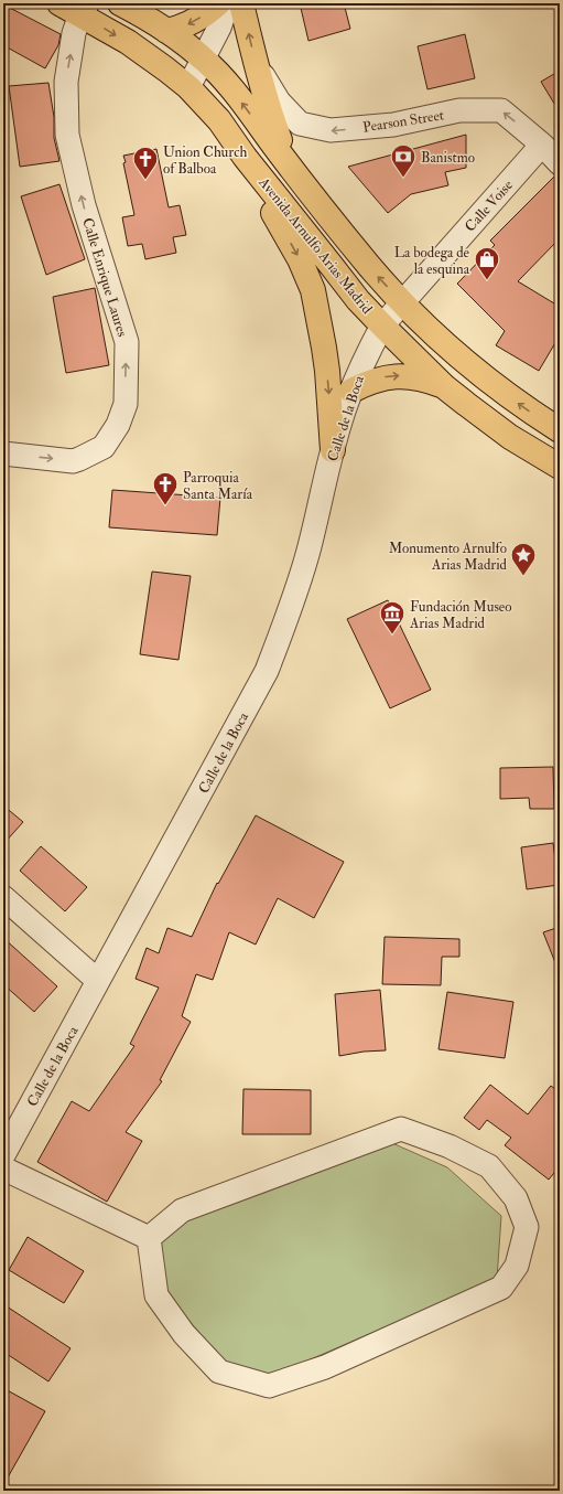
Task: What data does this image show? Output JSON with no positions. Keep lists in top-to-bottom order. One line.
{"streets":{"main road":["Avenida Arnulfo Arias Madrid"],"street":["Pearson Street","Calle Voise","Calle Enrique Laures","Calle de la Boca"]},"crossings":[["Pearson Street","Calle Voise"],["Calle Voise","Avenida Arnulfo Arias Madrid"],["Calle Voise","Calle de la Boca"],["Avenida Arnulfo Arias Madrid","Calle Enrique Laures"],["Avenida Arnulfo Arias Madrid","Calle de la Boca"]],"one_way":["Pearson Street","Calle Enrique Laures"],"places":{"bank":["Banistmo"],"church":["Union Church of Balboa","Parroquia Santa María"],"shop":["La bodega de la esquina"],"place":["Monumento Arnulfo Arias Madrid"],"museum":["Fundación Museo Arias Madrid"]}}
